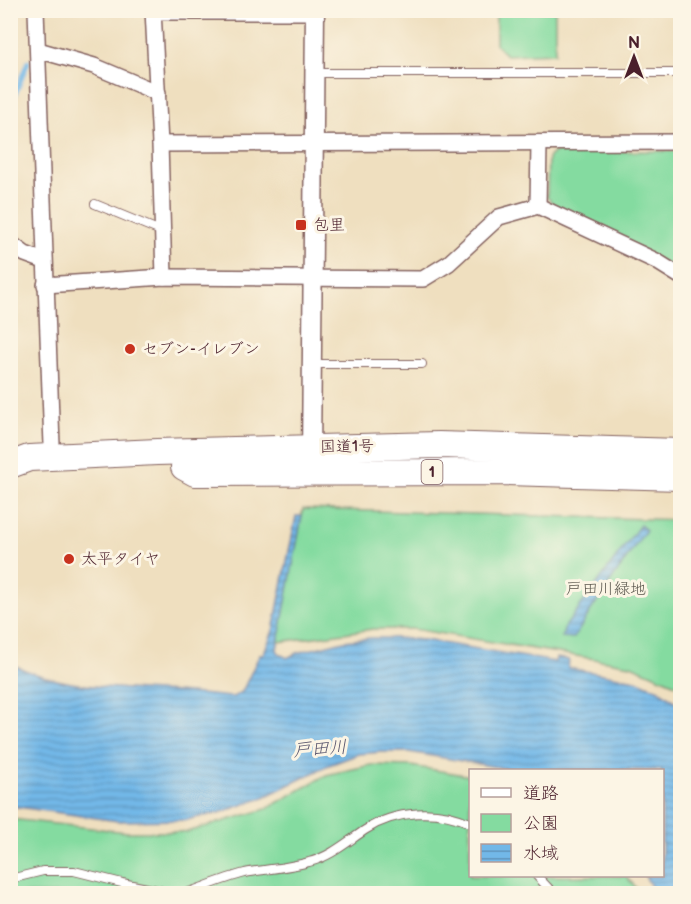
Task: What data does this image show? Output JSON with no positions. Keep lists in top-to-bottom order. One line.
{"streets":{"highway":["国道1号","1"]},"crossings":[["国道1号","1"]],"water":["戸田川"],"parks":["戸田川緑地"],"places":{"transit":["包里"],"other":["セブン-イレブン","太平タイヤ"]},"legend":["道路","公園","水域"],"north":"top"}
